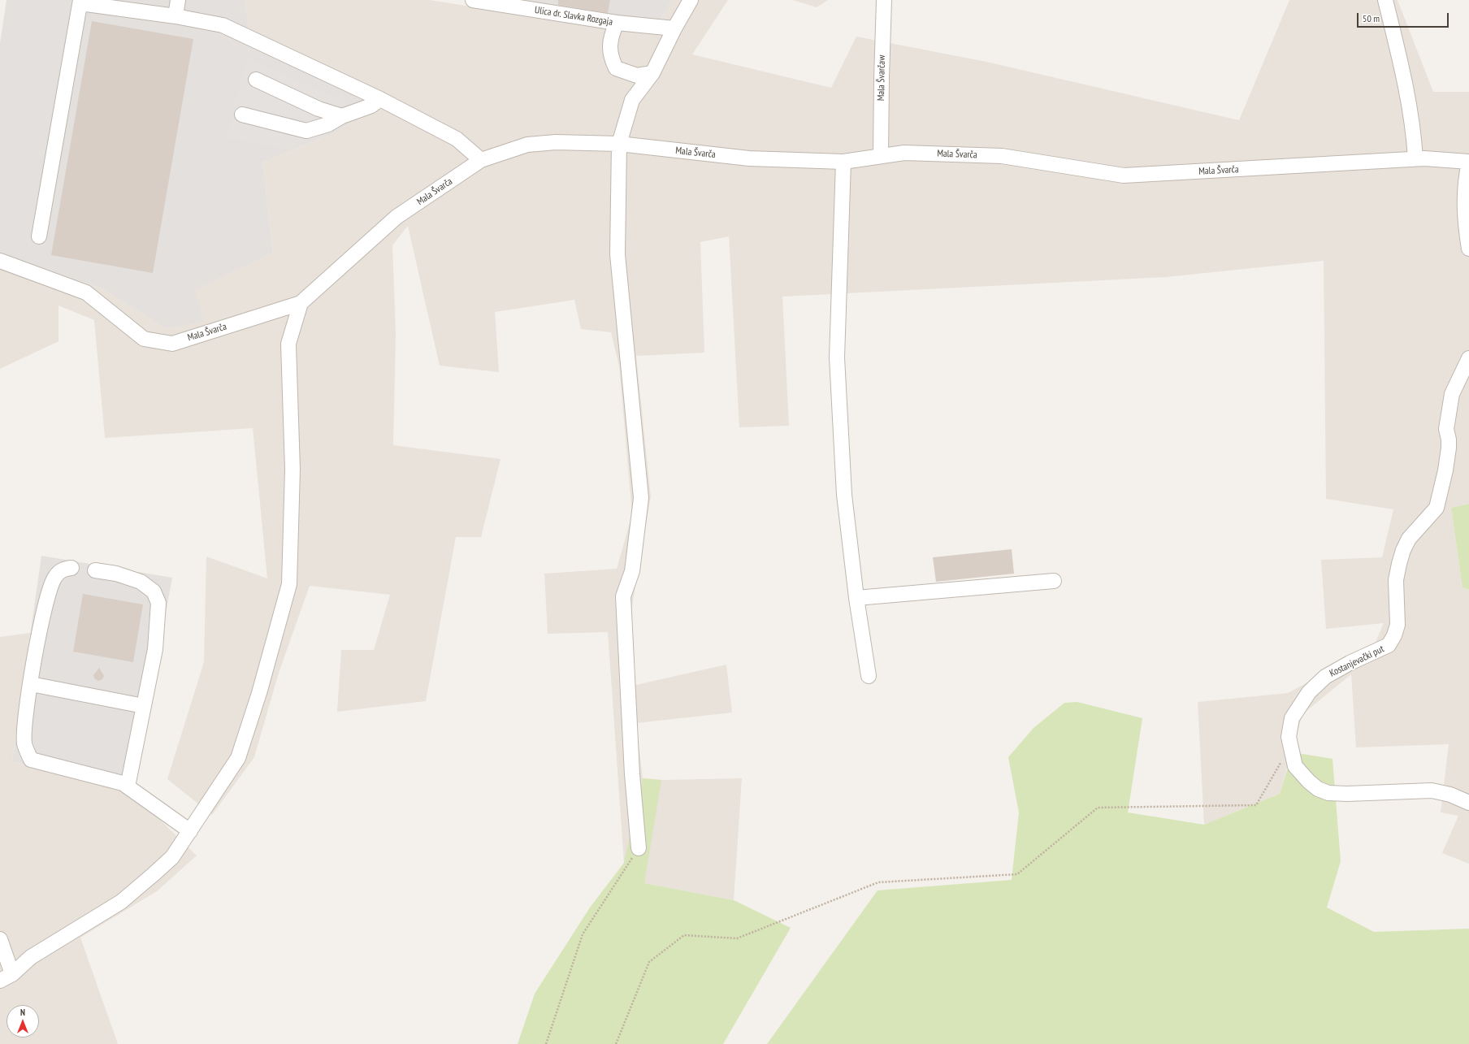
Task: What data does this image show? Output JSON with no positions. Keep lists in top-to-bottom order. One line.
{"streets":{"street":["Ulica dr. Slavka Rozgaja","Mala Švarčaw","Mala Švarča","Kostanjevački put"]},"crossings":[["Mala Švarčaw","Mala Švarča"]],"scale_bar":"50 m","north":"top"}
